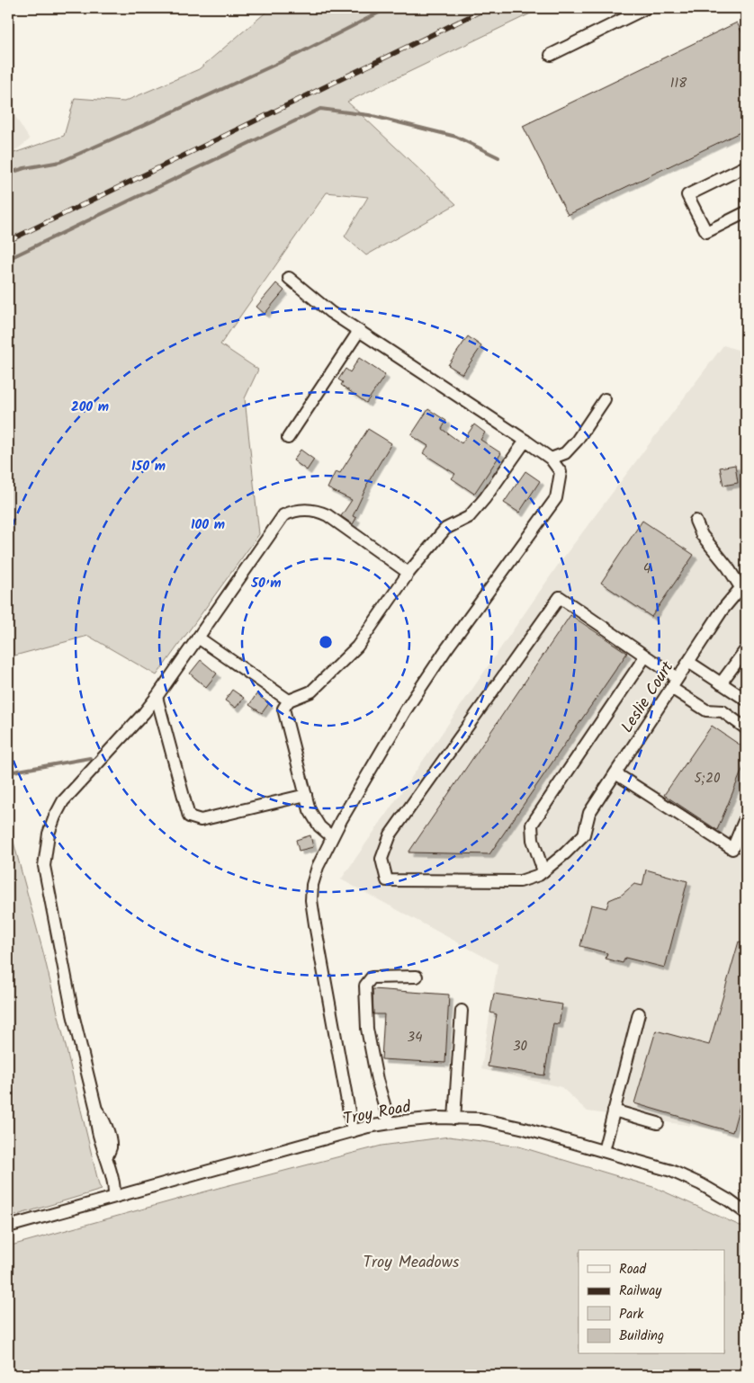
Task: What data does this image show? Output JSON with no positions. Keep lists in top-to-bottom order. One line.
{"streets":{"street":["Leslie Court","Troy Road"]},"parks":["Troy Meadows"],"house_numbers":["118","4","5;20","34","30"],"legend":["Road","Railway","Park","Building"],"rings":["200 m","150 m","100 m","50 m"]}
